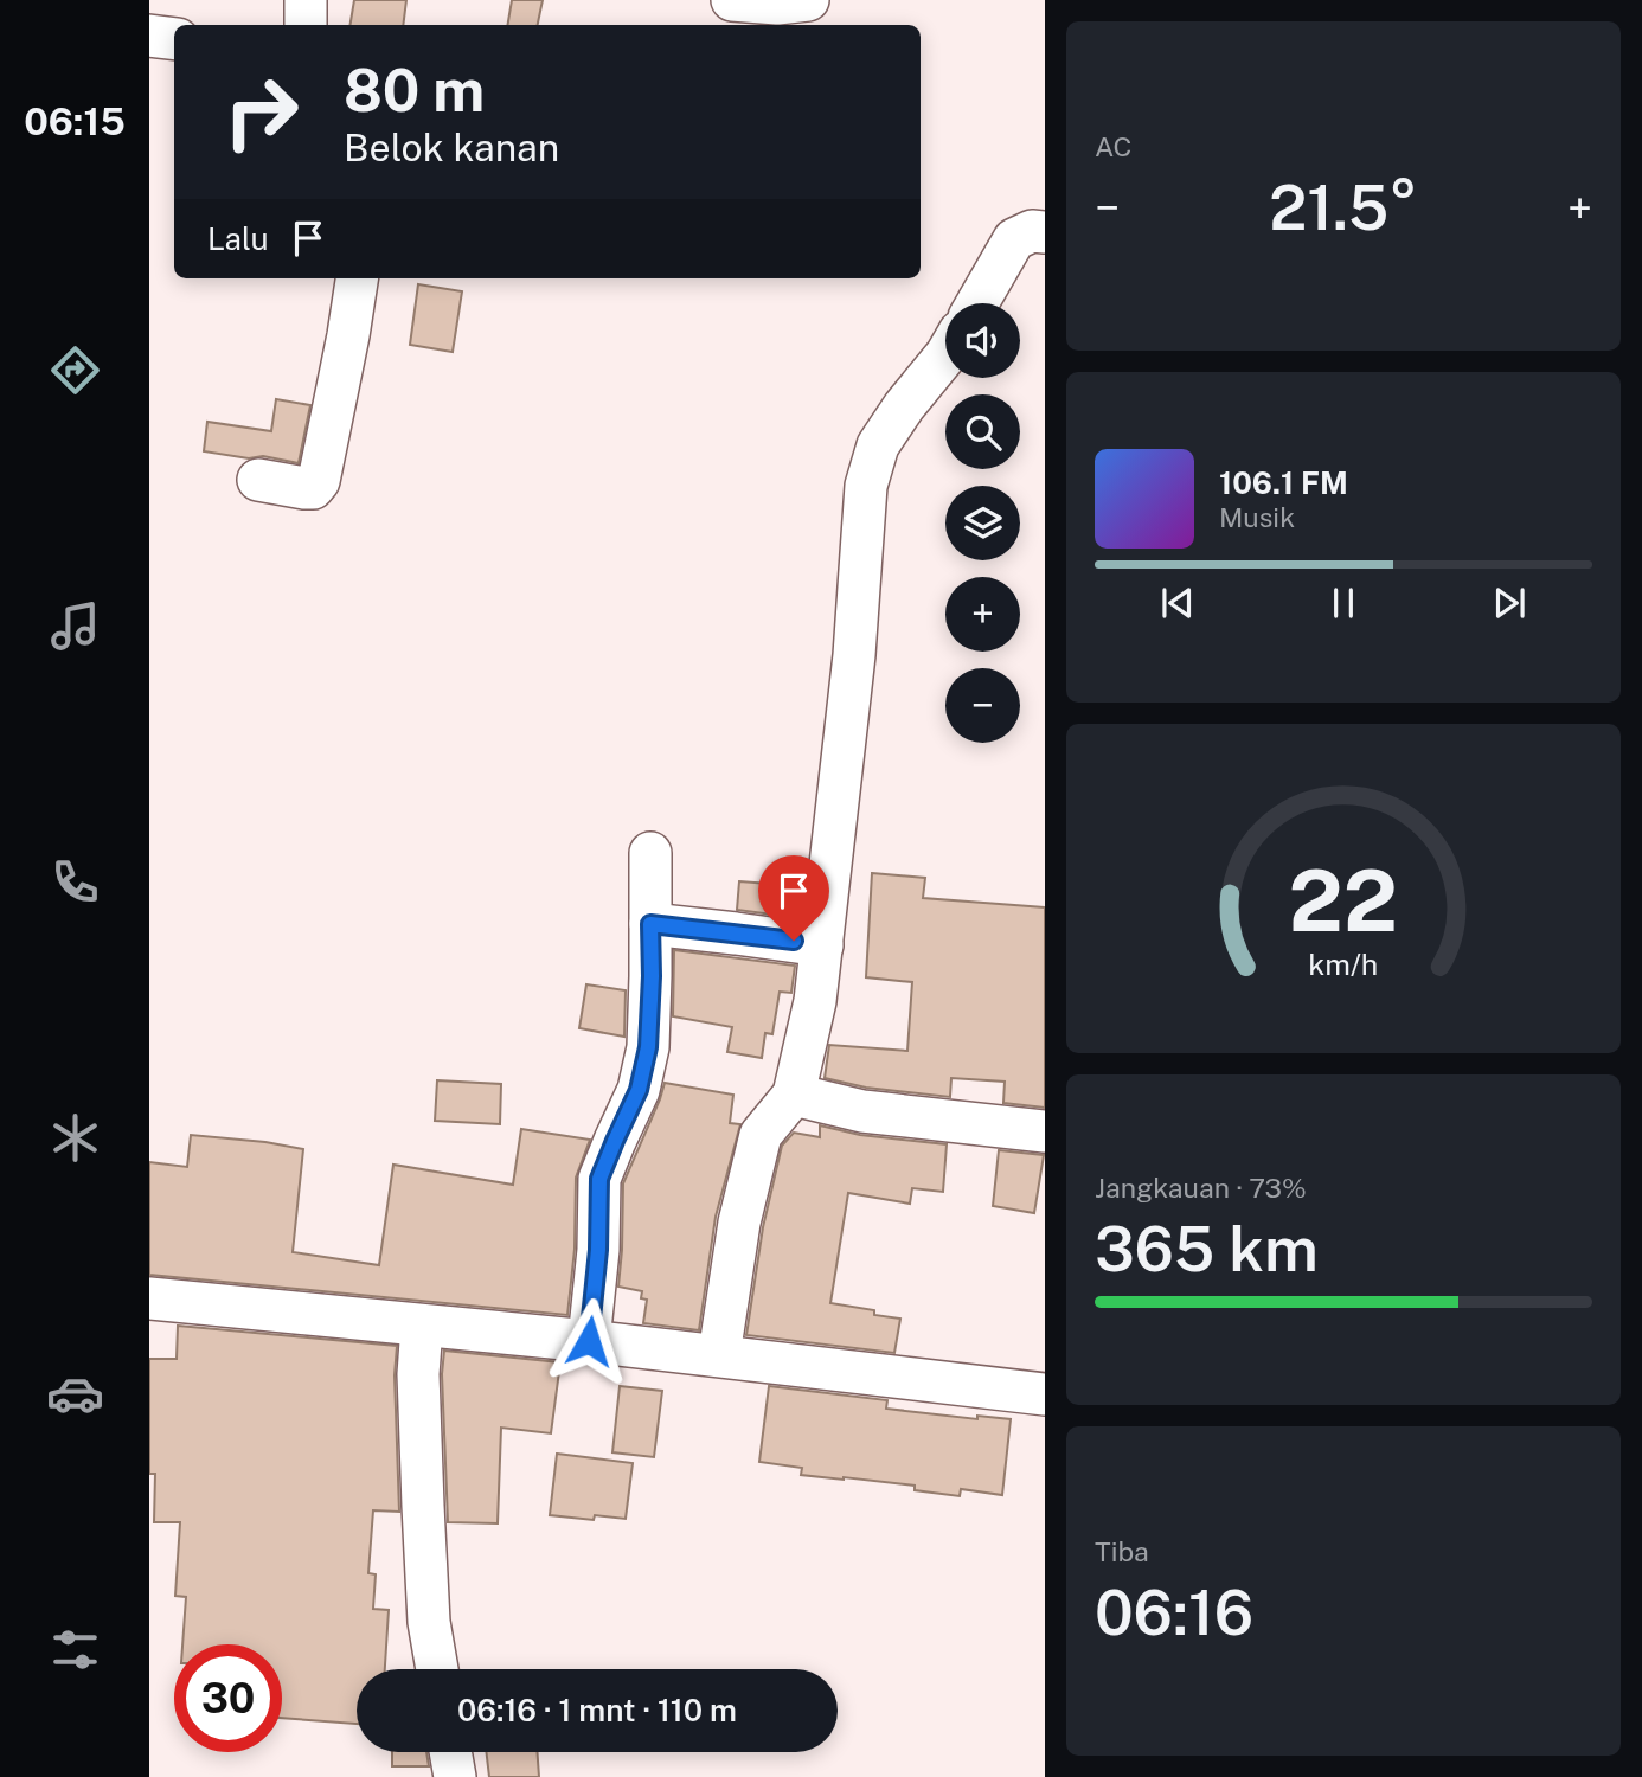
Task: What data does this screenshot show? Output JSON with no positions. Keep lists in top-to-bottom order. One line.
{"page":{"tabs":"06:15","tile":["AC",["Jangkauan · 73%","365 km"],["Tiba","06:16"]],"turn":["80 m","Belok kanan"],"heat":["−","21.5°","+"],"then":"Lalu","map_buttons":["+","−"],"song":["106.1 FM","Musik"],"limit":"30","trip":"06:16 · 1 mnt · 110 m","gauge":["22","km/h"]}}
